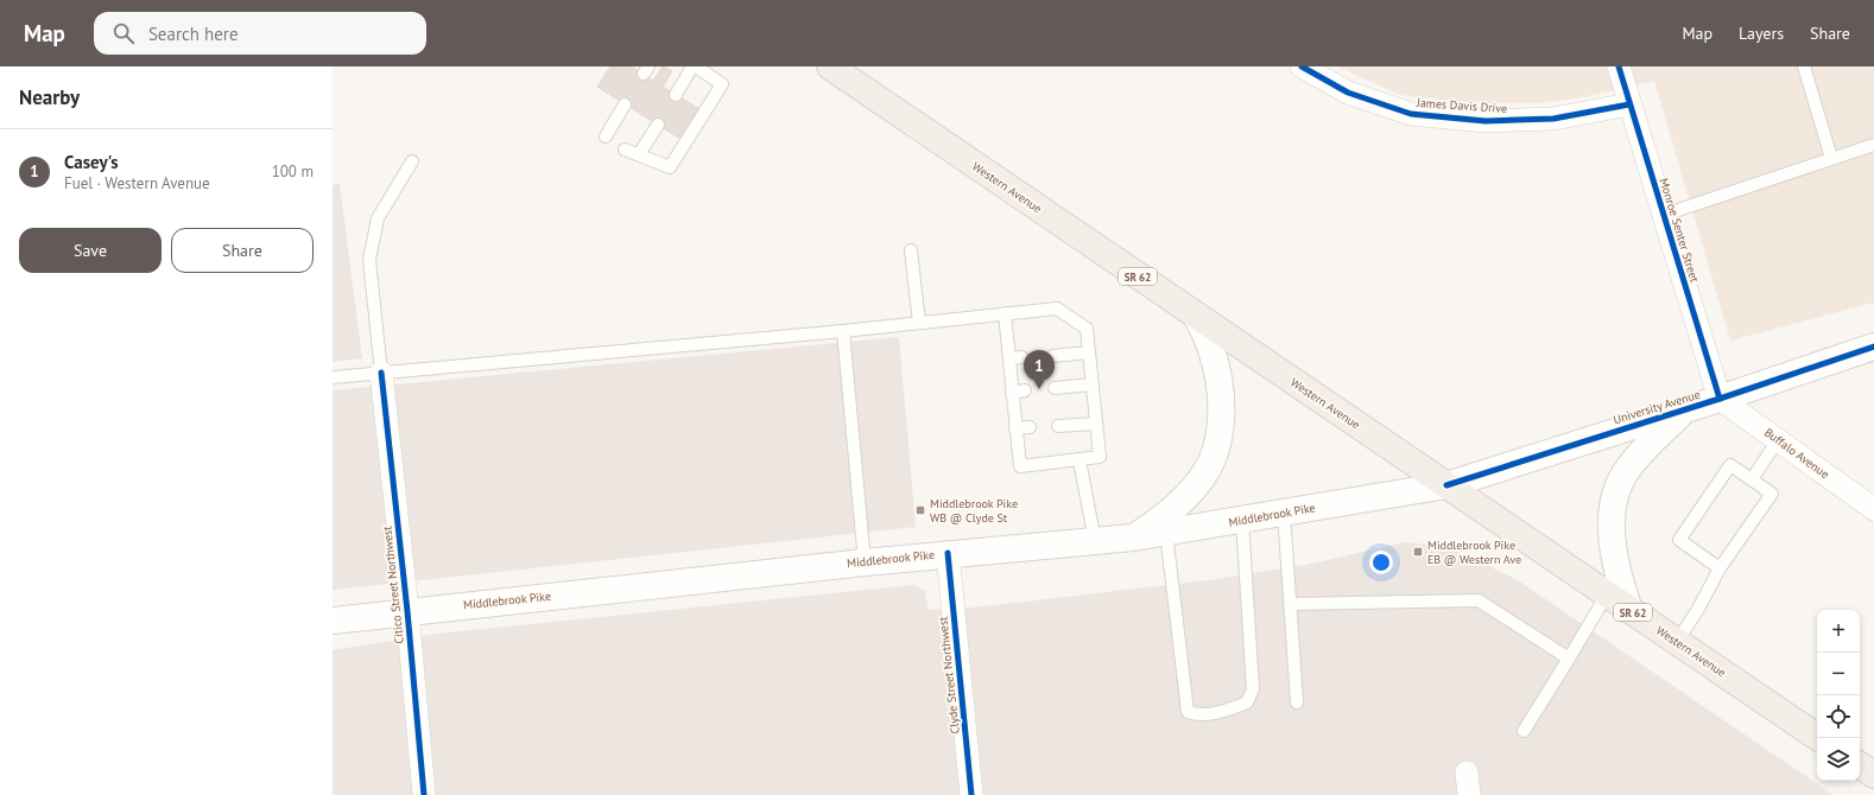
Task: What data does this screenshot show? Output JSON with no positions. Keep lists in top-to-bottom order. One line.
{"streets":{"main road":["Western Avenue","SR 62","University Avenue","Middlebrook Pike"],"street":["James Davis Drive","Monroe Senter Street","Buffalo Avenue","Citico Street Northwest","Clyde Street Northwest"]},"crossings":[["James Davis Drive","Monroe Senter Street"],["Western Avenue","University Avenue"],["Western Avenue","Middlebrook Pike"],["Monroe Senter Street","University Avenue"],["Monroe Senter Street","Buffalo Avenue"],["University Avenue","Buffalo Avenue"],["University Avenue","Middlebrook Pike"],["Middlebrook Pike","Citico Street Northwest"],["Middlebrook Pike","Clyde Street Northwest"]],"places":{"transit":["Middlebrook Pike WB @ Clyde St","Middlebrook Pike EB @ Western Ave"]},"page":{"header":"Map","search":"Search here","nav":["Map","Layers","Share"],"heading":"Nearby","list":[{"mark":"1","name":"Casey's","note":"Fuel · Western Avenue","value":"100 m"}],"buttons":["Save","Share"],"pins":"1","map_buttons":["+","−"]}}
